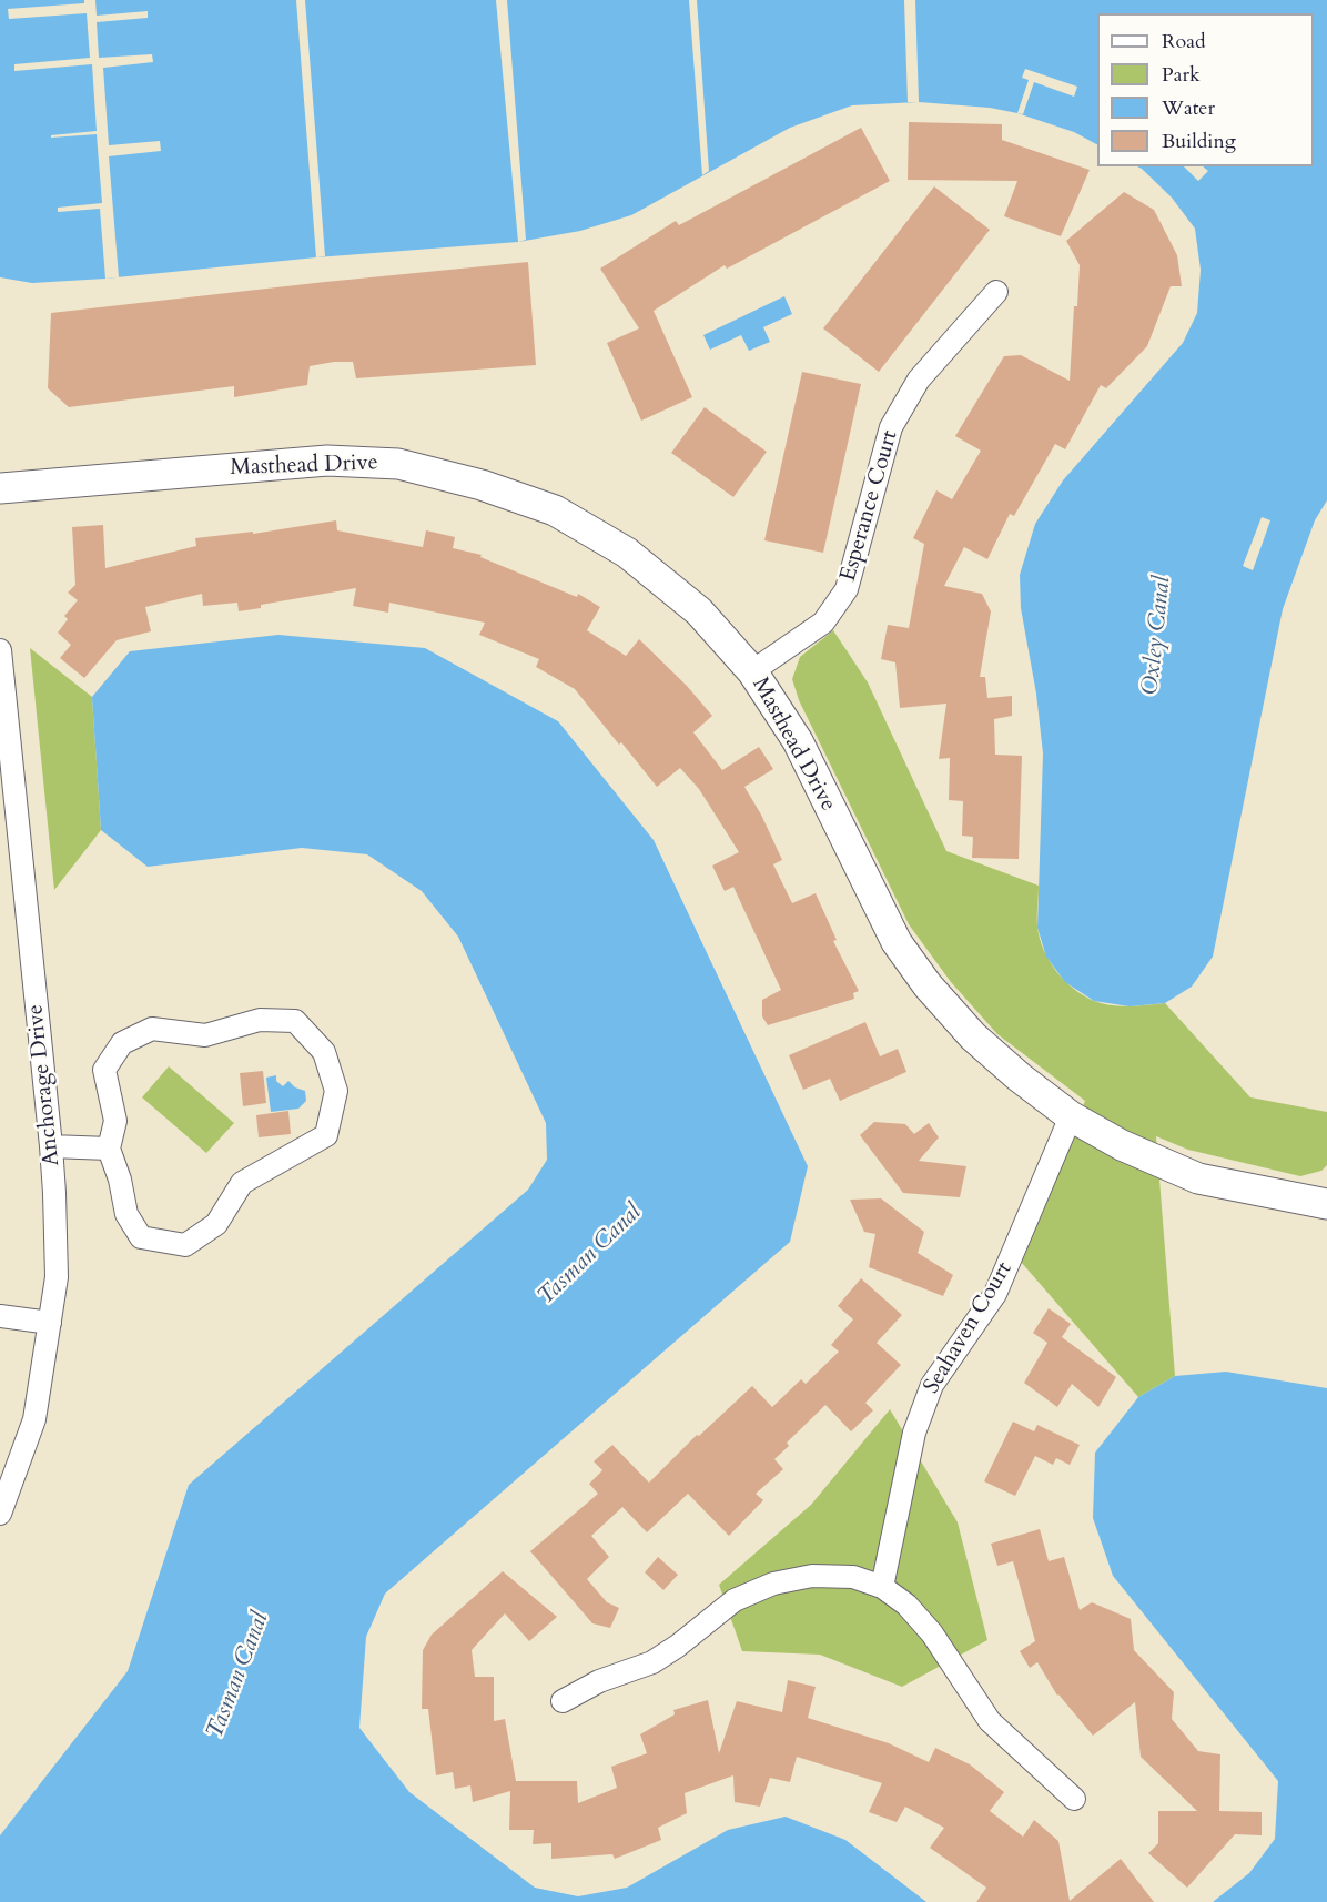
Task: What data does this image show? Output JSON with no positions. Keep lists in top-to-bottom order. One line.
{"streets":{"street":["Masthead Drive","Esperance Court","Anchorage Drive","Seahaven Court"]},"crossings":[["Masthead Drive","Esperance Court"],["Masthead Drive","Seahaven Court"]],"water":["Oxley Canal","Tasman Canal"],"legend":["Road","Park","Water","Building"]}
